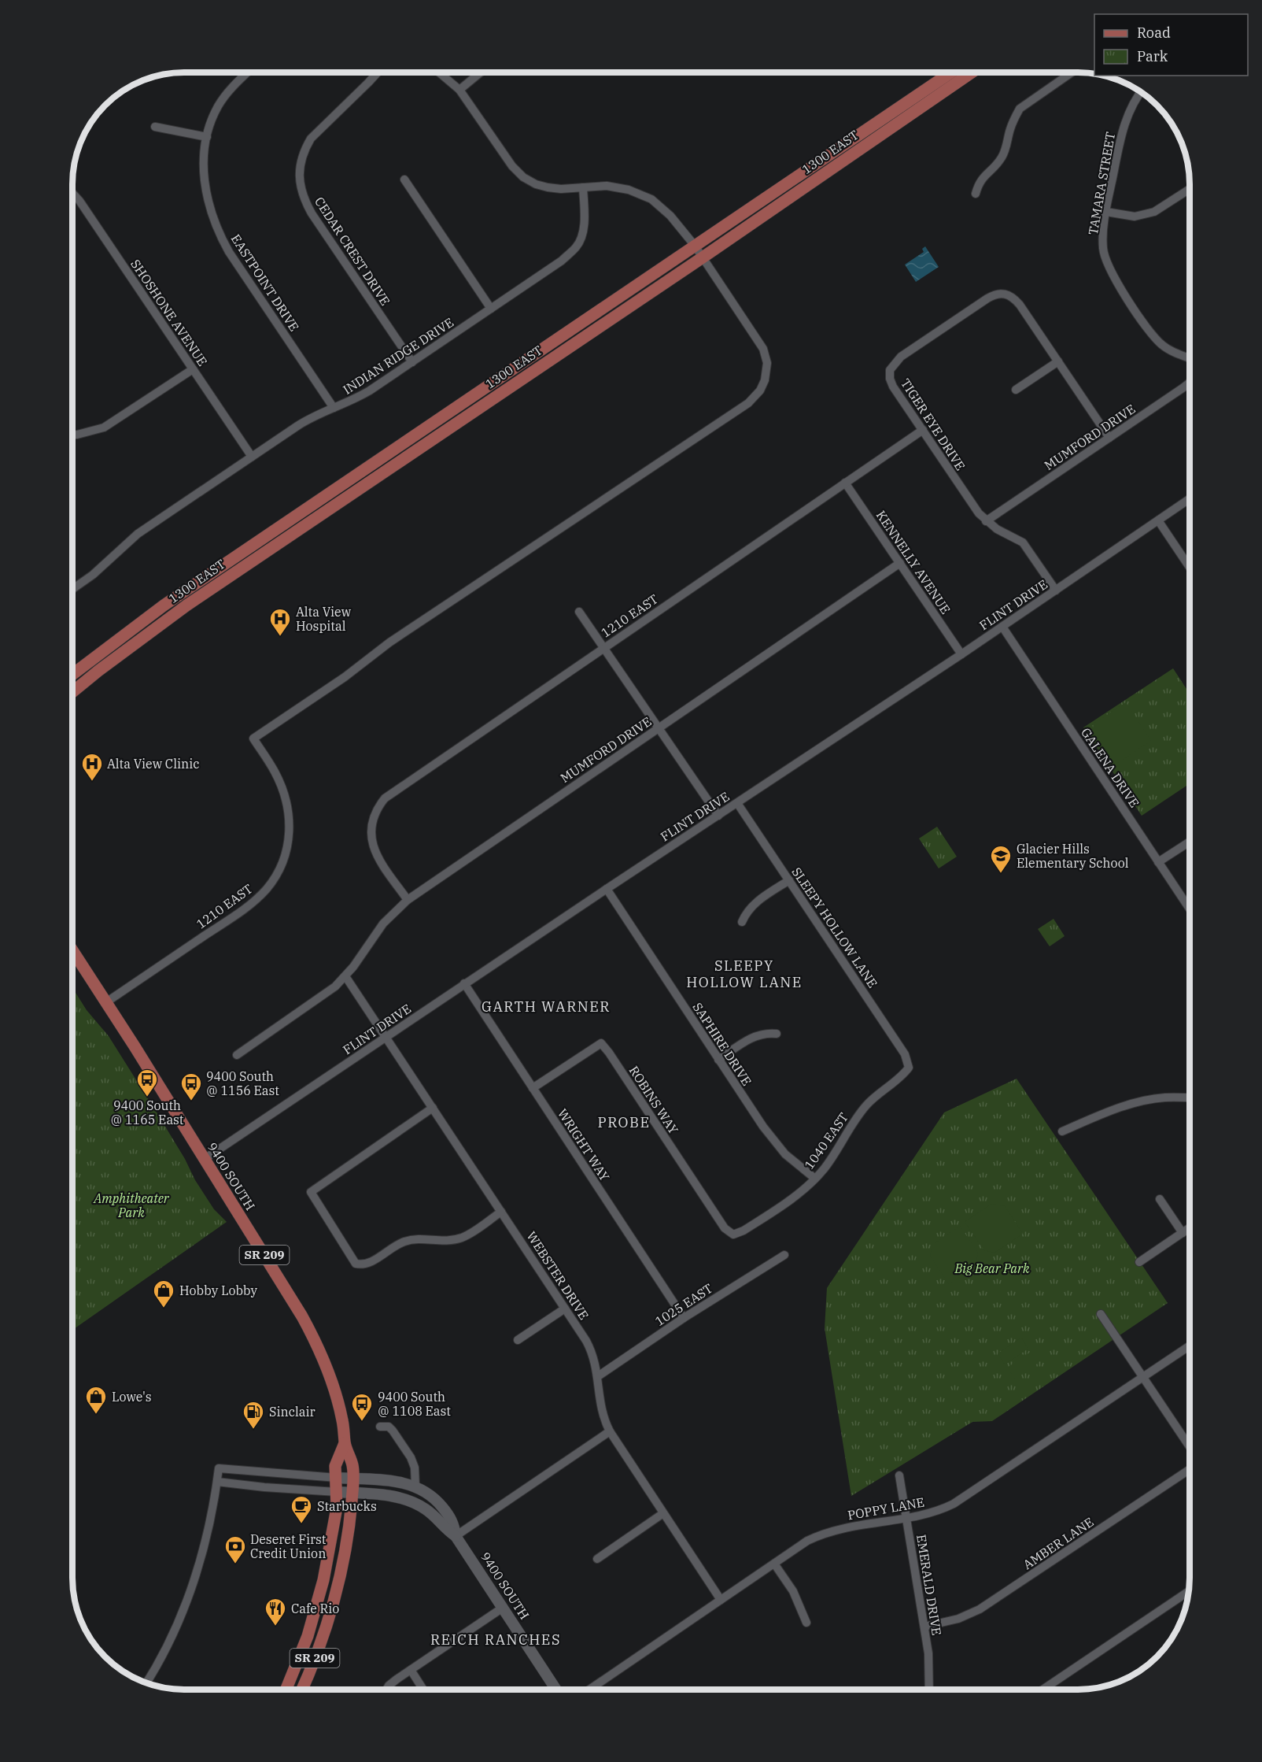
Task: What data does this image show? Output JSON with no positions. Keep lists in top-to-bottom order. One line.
{"streets":{"main road":["1300 EAST","9400 SOUTH","SR 209"],"street":["TAMARA STREET","CEDAR CREST DRIVE","EASTPOINT DRIVE","SHOSHONE AVENUE","INDIAN RIDGE DRIVE","TIGER EYE DRIVE","MUMFORD DRIVE","KENNELLY AVENUE","FLINT DRIVE","1210 EAST","GALENA DRIVE","SLEEPY HOLLOW LANE","SAPHIRE DRIVE","ROBINS WAY","1040 EAST","WRIGHT WAY","WEBSTER DRIVE","1025 EAST","POPPY LANE","AMBER LANE","EMERALD DRIVE"]},"crossings":[["1300 EAST","1210 EAST"],["CEDAR CREST DRIVE","INDIAN RIDGE DRIVE"],["EASTPOINT DRIVE","INDIAN RIDGE DRIVE"],["SHOSHONE AVENUE","INDIAN RIDGE DRIVE"],["TIGER EYE DRIVE","MUMFORD DRIVE"],["TIGER EYE DRIVE","FLINT DRIVE"],["TIGER EYE DRIVE","1210 EAST"],["MUMFORD DRIVE","KENNELLY AVENUE"],["MUMFORD DRIVE","1210 EAST"],["MUMFORD DRIVE","WEBSTER DRIVE"],["KENNELLY AVENUE","FLINT DRIVE"],["KENNELLY AVENUE","1210 EAST"],["FLINT DRIVE","GALENA DRIVE"],["FLINT DRIVE","SLEEPY HOLLOW LANE"],["FLINT DRIVE","SAPHIRE DRIVE"],["FLINT DRIVE","WRIGHT WAY"],["FLINT DRIVE","9400 SOUTH"],["FLINT DRIVE","WEBSTER DRIVE"],["1210 EAST","9400 SOUTH"],["SLEEPY HOLLOW LANE","1040 EAST"],["SAPHIRE DRIVE","1040 EAST"],["ROBINS WAY","1040 EAST"],["ROBINS WAY","WRIGHT WAY"],["WRIGHT WAY","1025 EAST"],["9400 SOUTH","SR 209"],["WEBSTER DRIVE","1025 EAST"],["WEBSTER DRIVE","POPPY LANE"],["POPPY LANE","EMERALD DRIVE"],["AMBER LANE","EMERALD DRIVE"]],"districts":["SLEEPY HOLLOW LANE","GARTH WARNER","PROBE","REICH RANCHES"],"parks":["Amphitheater Park","Big Bear Park"],"places":{"hospital":["Alta View Hospital","Alta View Clinic"],"school or university":["Glacier Hills Elementary School"],"bus stop":["9400 South @ 1165 East","9400 South @ 1156 East","9400 South @ 1108 East"],"shop":["Hobby Lobby","Lowe's"],"fuel station":["Sinclair"],"cafe":["Starbucks"],"bank":["Deseret First Credit Union"],"restaurant":["Cafe Rio"]},"legend":["Road","Park"]}
